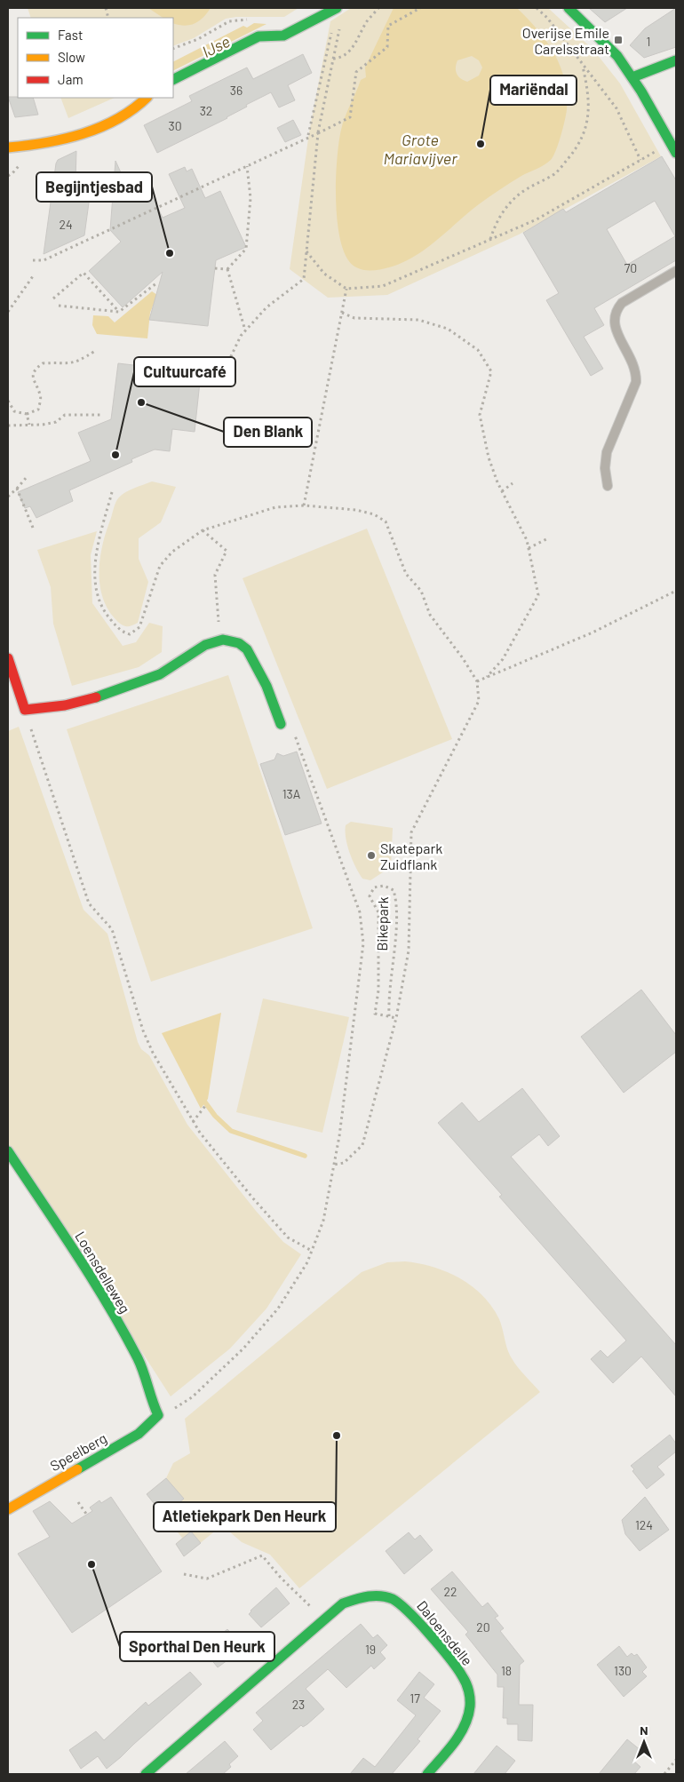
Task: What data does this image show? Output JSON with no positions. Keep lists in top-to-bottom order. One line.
{"streets":{"street":["Loensdelleweg","Speelberg","Daloensdelle"],"path":["Bikepark"]},"crossings":[["Loensdelleweg","Speelberg"]],"water":["IJse","Grote Mariavijver"],"places":{"transit":["Overijse Emile Carelsstraat"],"other":["Mariëndal","Begijntjesbad","Den Blank","Cultuurcafé","Skatepark Zuidflank","Atletiekpark Den Heurk","Sporthal Den Heurk"]},"house_numbers":["1","36","32","30","24","70","13A","124","22","20","19","18","130","17","23"],"legend":["Fast","Slow","Jam"],"north":"top"}
